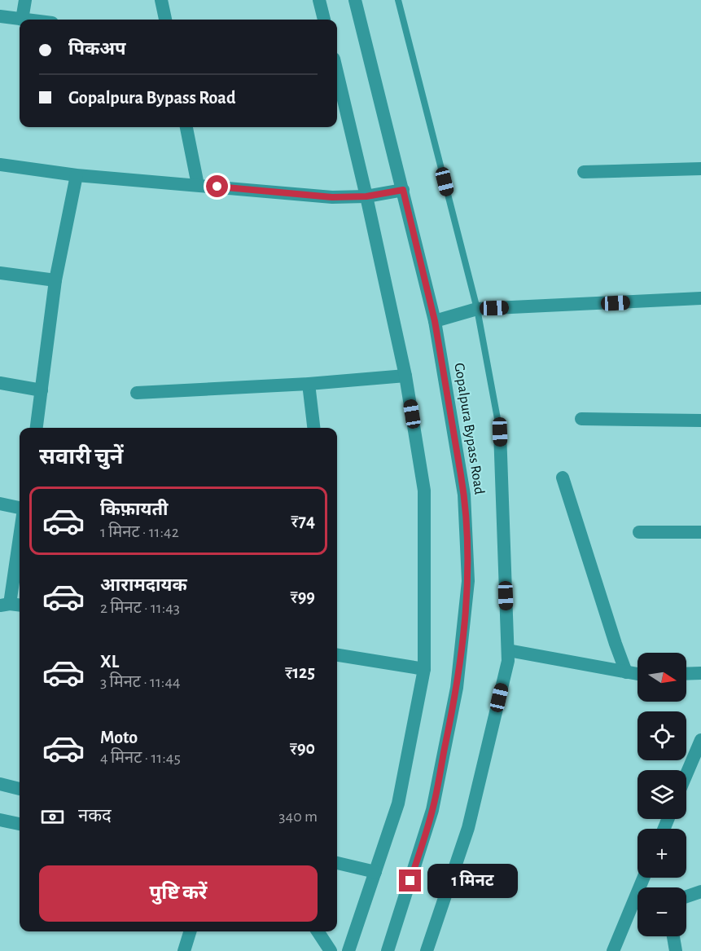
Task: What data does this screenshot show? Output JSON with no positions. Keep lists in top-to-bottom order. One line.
{"streets":{"street":["Gopalpura Bypass Road"]},"north":"right","page":{"banner":["पिकअप","Gopalpura Bypass Road"],"heading":"सवारी चुनें","list":[{"name":"किफ़ायती","note":"1 मिनट · 11:42","value":"₹74"},{"name":"आरामदायक","note":"2 मिनट · 11:43","value":"₹99"},{"name":"XL","note":"3 मिनट · 11:44","value":"₹125"},{"name":"Moto","note":"4 मिनट · 11:45","value":"₹90"}],"map_buttons":["+","−"],"pay":["नकद","340 m"],"buttons":"पुष्टि करें","bubble":"1 मिनट"}}
